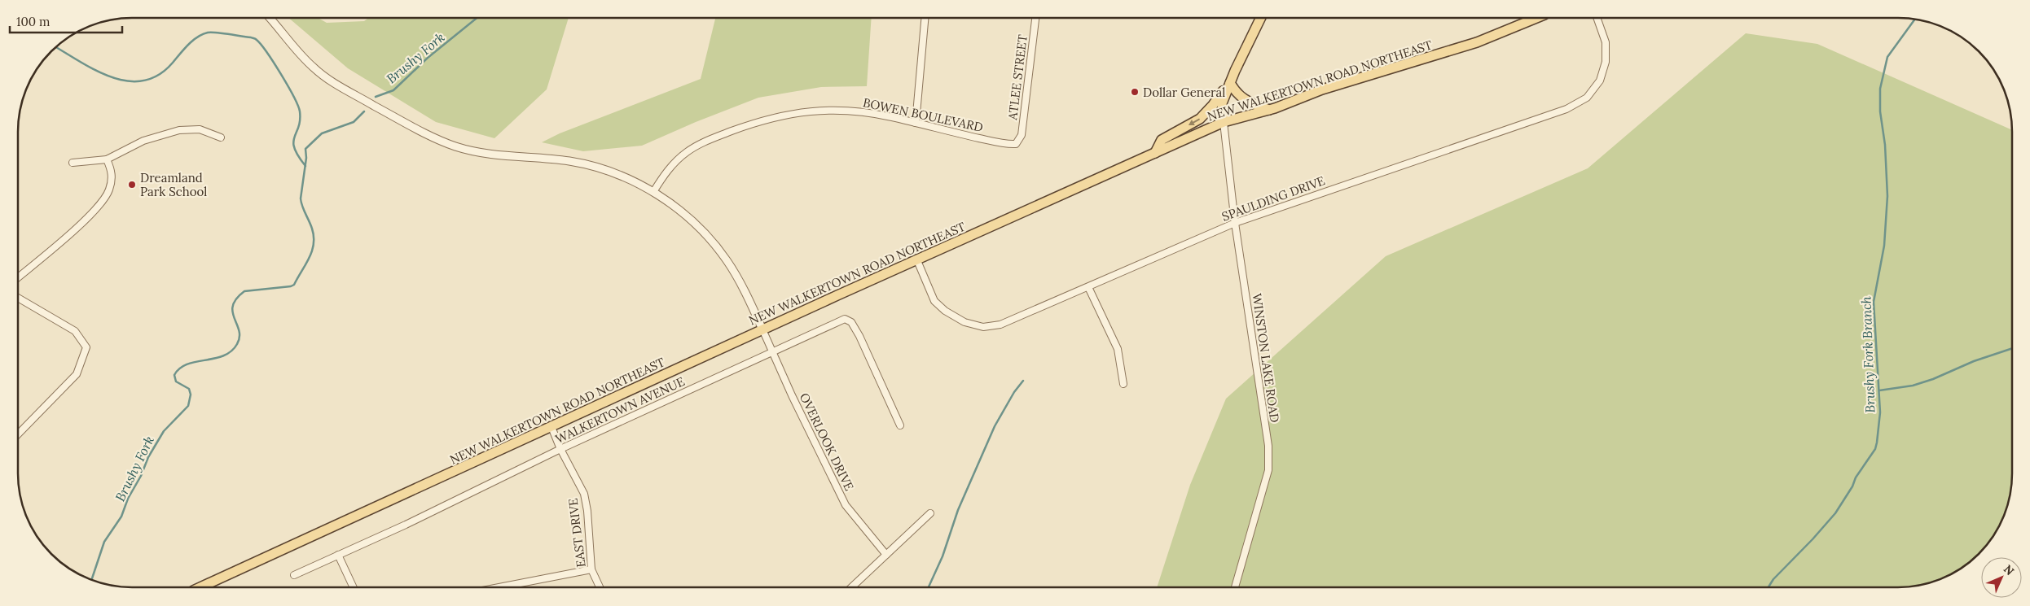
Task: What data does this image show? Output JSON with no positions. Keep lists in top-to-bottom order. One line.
{"streets":{"main road":["NEW WALKERTOWN ROAD NORTHEAST"],"street":["ATLEE STREET","BOWEN BOULEVARD","SPAULDING DRIVE","WINSTON LAKE ROAD","WALKERTOWN AVENUE","OVERLOOK DRIVE","EAST DRIVE"]},"crossings":[["ATLEE STREET","BOWEN BOULEVARD"],["NEW WALKERTOWN ROAD NORTHEAST","SPAULDING DRIVE"],["NEW WALKERTOWN ROAD NORTHEAST","WINSTON LAKE ROAD"],["NEW WALKERTOWN ROAD NORTHEAST","OVERLOOK DRIVE"],["NEW WALKERTOWN ROAD NORTHEAST","EAST DRIVE"],["SPAULDING DRIVE","WINSTON LAKE ROAD"],["WALKERTOWN AVENUE","OVERLOOK DRIVE"],["WALKERTOWN AVENUE","EAST DRIVE"]],"water":["Brushy Fork","Brushy Fork Branch"],"places":["Dollar General","Dreamland Park School"],"scale_bar":"100 m","north":"top right"}
